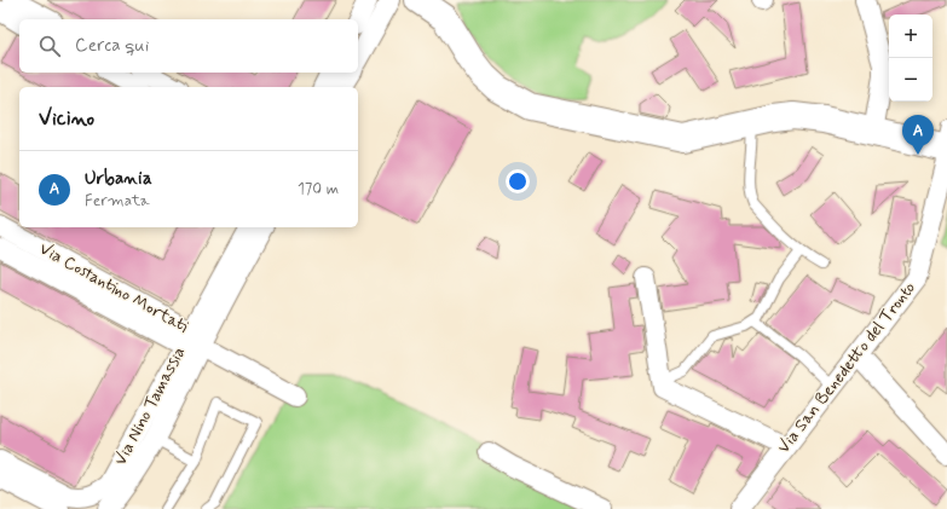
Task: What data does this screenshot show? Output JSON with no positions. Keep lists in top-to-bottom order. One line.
{"streets":{"street":["Via Costantino Mortati","Via San Benedetto del Tronto","Via Nino Tamassia"]},"crossings":[["Via Costantino Mortati","Via Nino Tamassia"]],"page":{"map_buttons":["+","−"],"search":"Cerca qui","heading":"Vicino","pins":"A","list":[{"mark":"A","name":"Urbania","note":"Fermata","value":"170 m"}]}}
